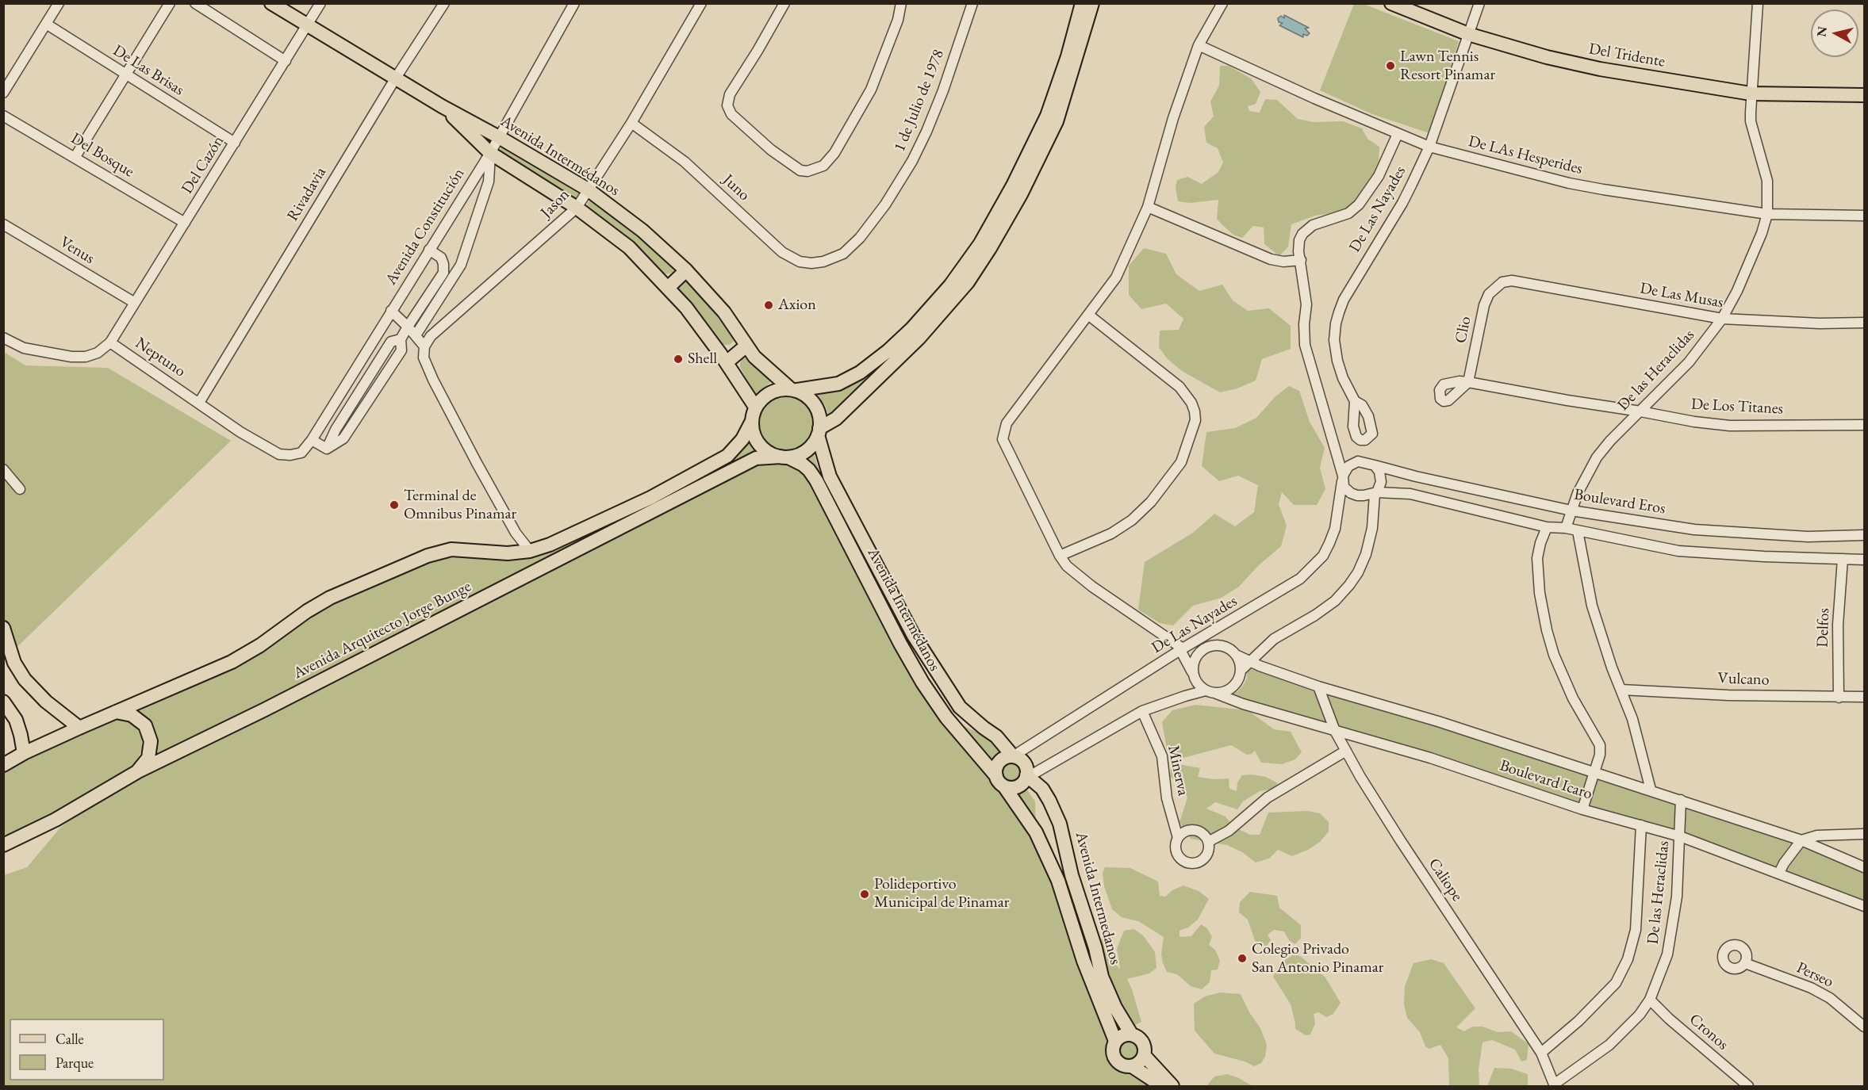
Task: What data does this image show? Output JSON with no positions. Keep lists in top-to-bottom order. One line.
{"streets":{"main road":["Del Tridente","Avenida Intermédanos","Avenida Arquitecto Jorge Bunge","Avenida Intermedanos"],"street":["De Las Brisas","1 de Julio de 1978","Del Bosque","De LAs Hesperides","Del Cazón","Juno","Rivadavia","Jason","De Las Nayades","Avenida Constitución","Venus","De Las Musas","Clio","Neptuno","De las Heraclidas","De Los Titanes","Boulevard Eros","Delfos","Vulcano","Minerva","Boulevard Icaro","Caliope","Perseo","Cronos"]},"crossings":[["Del Tridente","De Las Nayades"],["Del Tridente","De las Heraclidas"],["De Las Brisas","Del Cazón"],["1 de Julio de 1978","Juno"],["Del Bosque","Del Cazón"],["De LAs Hesperides","De Las Nayades"],["De LAs Hesperides","De las Heraclidas"],["Avenida Intermédanos","Del Cazón"],["Avenida Intermédanos","Rivadavia"],["Avenida Intermédanos","Jason"],["Avenida Intermédanos","De Las Nayades"],["Avenida Intermédanos","Avenida Constitución"],["Avenida Intermédanos","Avenida Arquitecto Jorge Bunge"],["Avenida Intermédanos","Avenida Intermedanos"],["Del Cazón","Venus"],["Del Cazón","Neptuno"],["Juno","Jason"],["Rivadavia","Neptuno"],["De Las Nayades","Boulevard Eros"],["De Las Nayades","Avenida Intermedanos"],["Avenida Constitución","Neptuno"],["De Las Musas","Clio"],["De Las Musas","De las Heraclidas"],["Clio","De Los Titanes"],["De las Heraclidas","De Los Titanes"],["De las Heraclidas","Boulevard Eros"],["De las Heraclidas","Boulevard Icaro"],["De las Heraclidas","Caliope"],["De las Heraclidas","Cronos"],["Delfos","Vulcano"],["Boulevard Icaro","Caliope"]],"places":["Lawn Tennis Resort Pinamar","Axion","Shell","Terminal de Omnibus Pinamar","Polideportivo Municipal de Pinamar","Colegio Privado San Antonio Pinamar"],"legend":["Calle","Parque"],"north":"left"}
